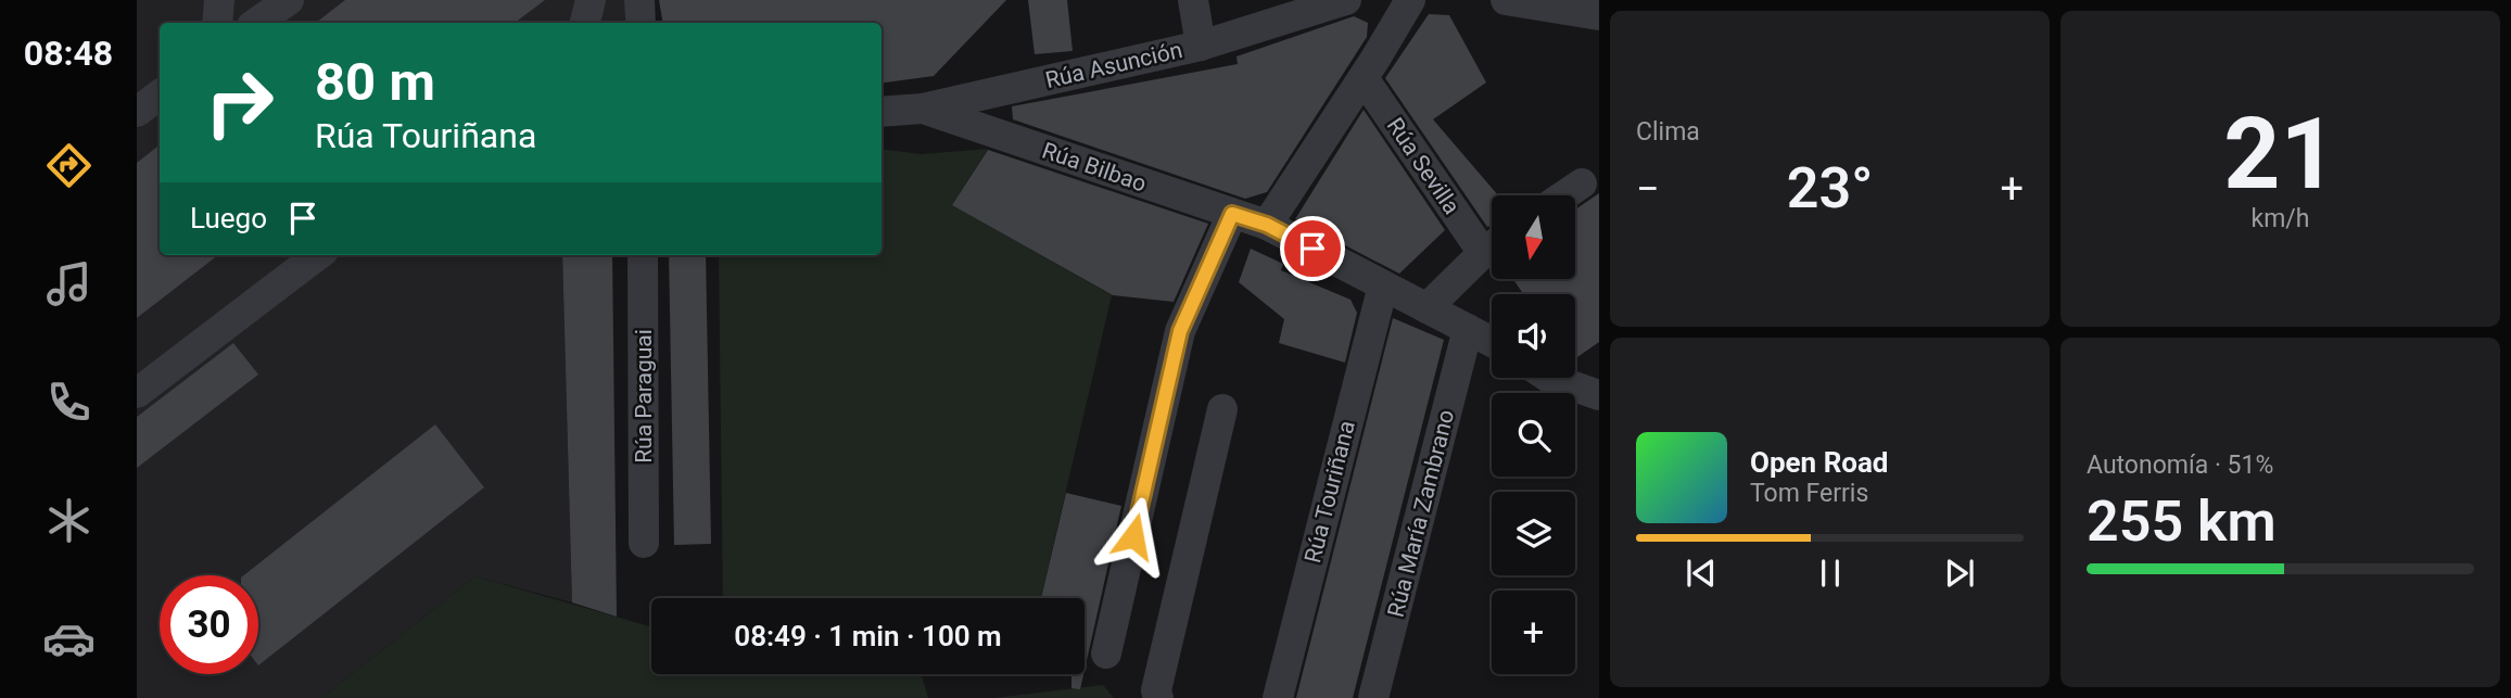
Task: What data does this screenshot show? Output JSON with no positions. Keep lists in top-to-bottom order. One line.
{"streets":{"street":["Rúa Asunción","Rúa Sevilla","Rúa Bilbao","Rúa Paraguai","Rúa Touriñana","Rúa María Zambrano"]},"crossings":[["Rúa Asunción","Rúa Bilbao"]],"north":"bottom","page":{"tabs":"08:48","tile":["Clima",["21","km/h"],["Autonomía · 51%","255 km"]],"turn":["80 m","Rúa Touriñana"],"heat":["−","23°","+"],"then":"Luego","map_buttons":"+","song":["Open Road","Tom Ferris"],"limit":"30","trip":"08:49 · 1 min · 100 m"}}
